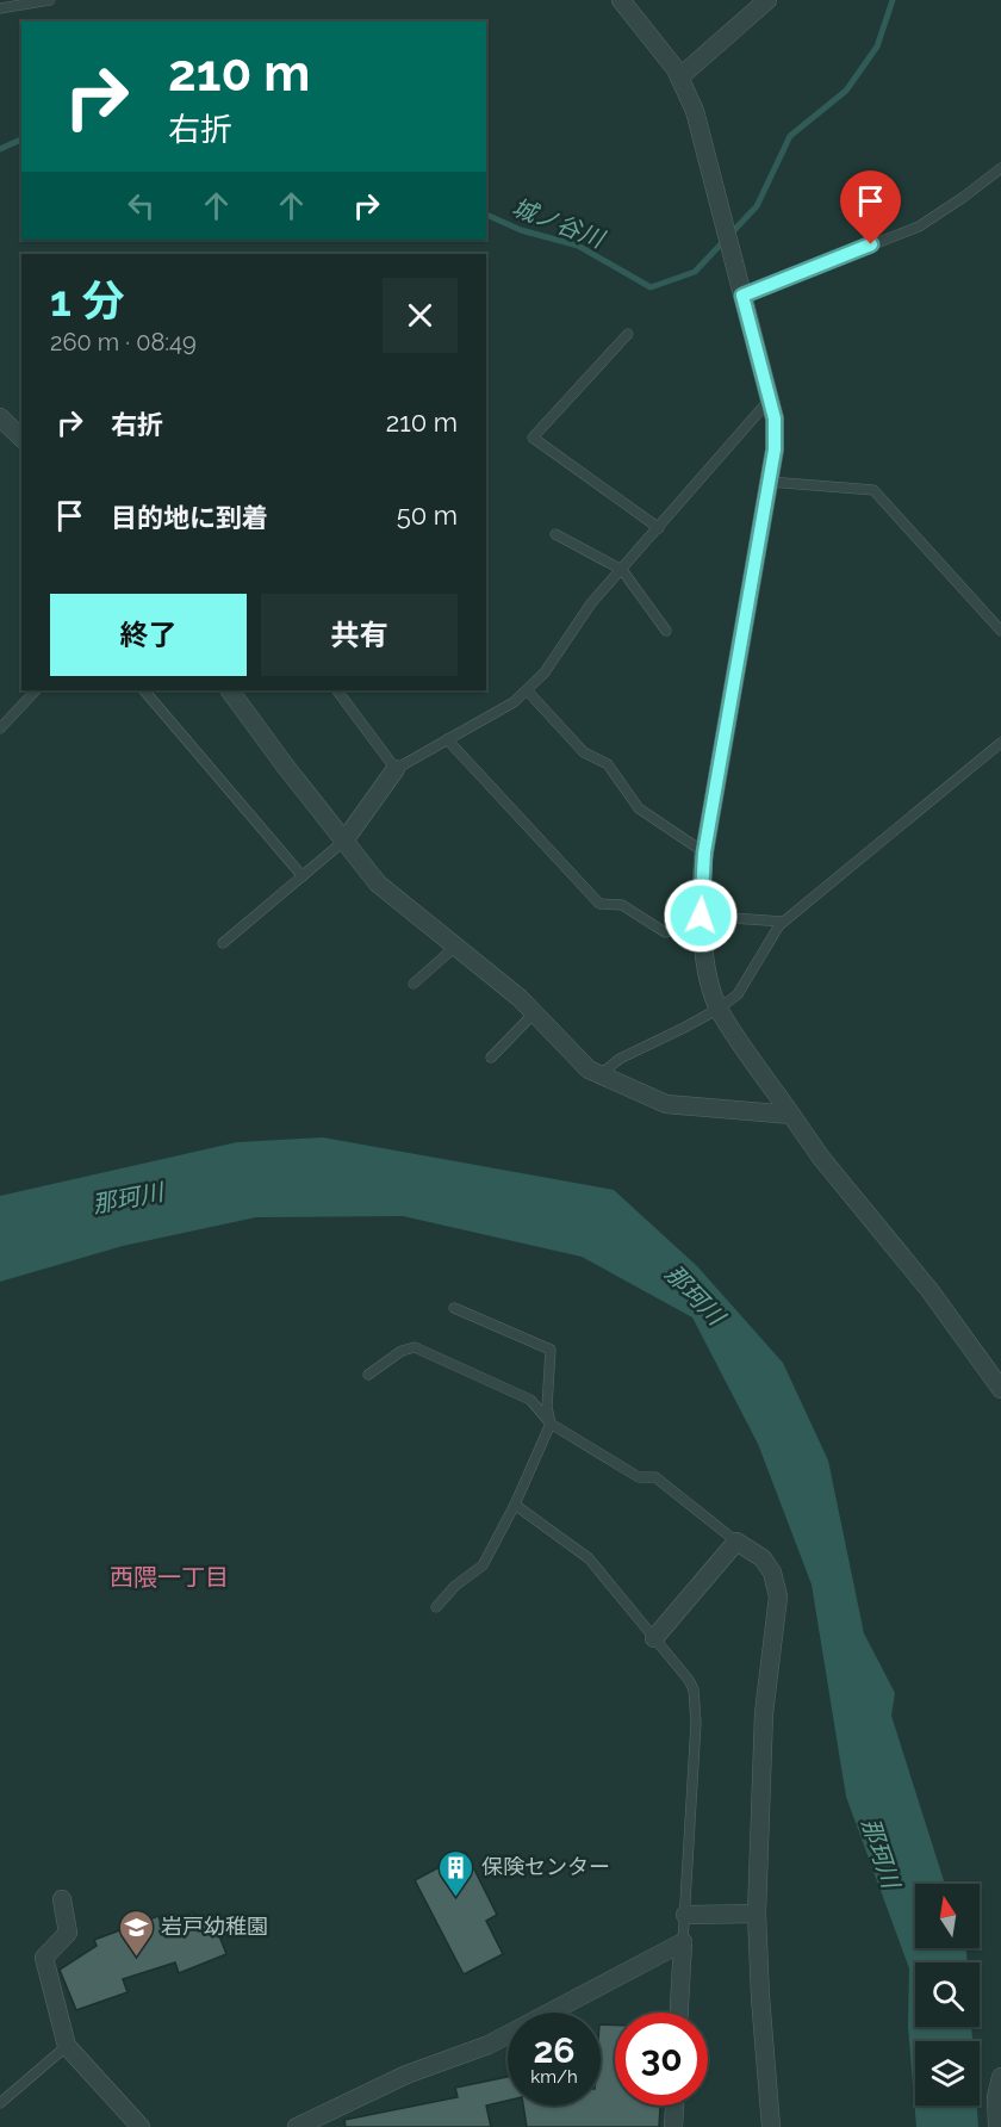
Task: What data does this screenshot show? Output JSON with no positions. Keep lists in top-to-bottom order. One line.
{"districts":["西隈一丁目"],"water":["城ノ谷川","那珂川"],"places":{"building":["保険センター"],"school or university":["岩戸幼稚園"]},"north":"top","page":{"turn":["210 m","右折"],"heading":["1 分","260 m · 08:49"],"list":[{"name":"右折","value":"210 m"},{"name":"目的地に到着","value":"50 m"}],"buttons":["終了","共有"],"speed":"26 km/h","limit":"30"}}
